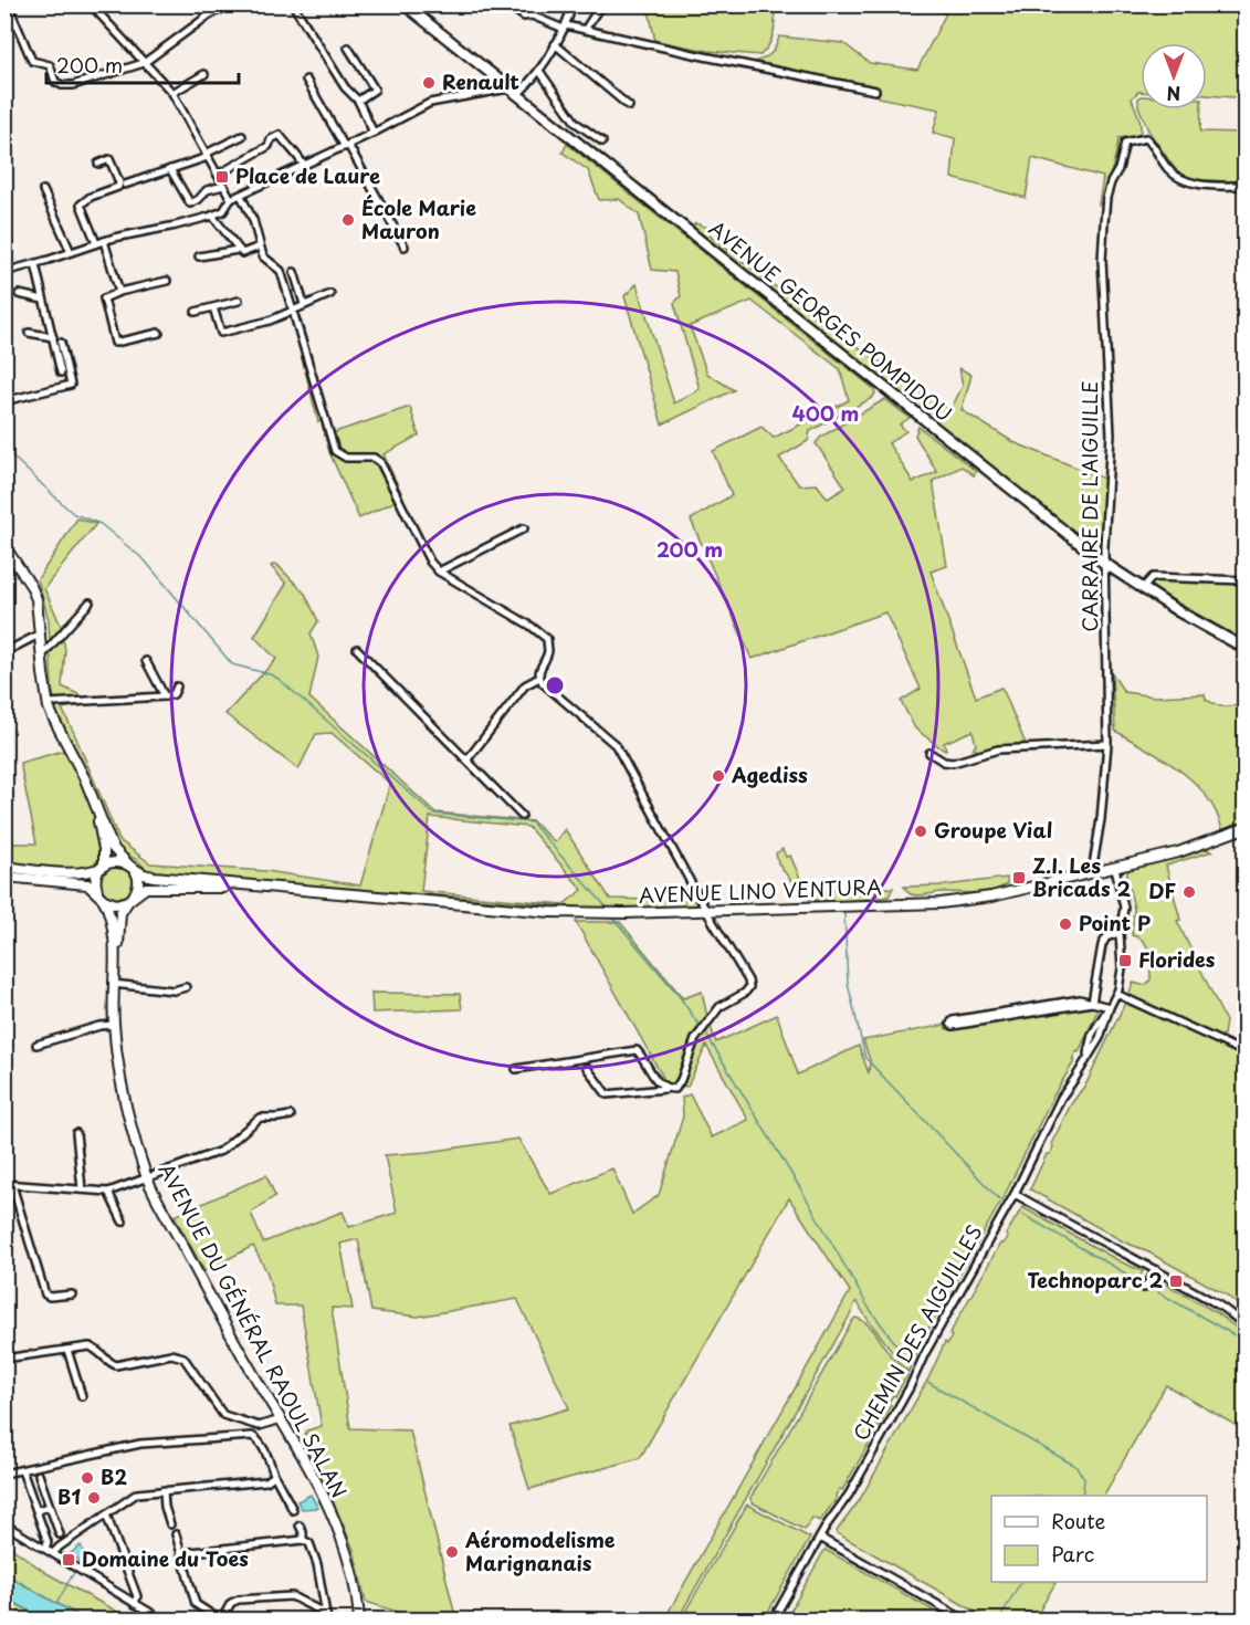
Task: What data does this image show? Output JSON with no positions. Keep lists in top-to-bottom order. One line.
{"streets":{"main road":["AVENUE GEORGES POMPIDOU","AVENUE LINO VENTURA","AVENUE DU GÉNÉRAL RAOUL SALAN"],"street":["CARRAIRE DE L'AIGUILLE","CHEMIN DES AIGUILLES"]},"crossings":[["AVENUE GEORGES POMPIDOU","CARRAIRE DE L'AIGUILLE"],["CARRAIRE DE L'AIGUILLE","AVENUE LINO VENTURA"],["AVENUE LINO VENTURA","AVENUE DU GÉNÉRAL RAOUL SALAN"]],"places":{"other":["Renault","École Marie Mauron","Agediss","Groupe Vial","DF","Point P","B2","B1","Aéromodelisme Marignanais"],"transit":["Place de Laure","Z.I. Les Bricads 2","Florides","Technoparc 2","Domaine du Toes"]},"legend":["Route","Parc"],"scale_bar":"200 m","north":"bottom","rings":["400 m","200 m"]}
